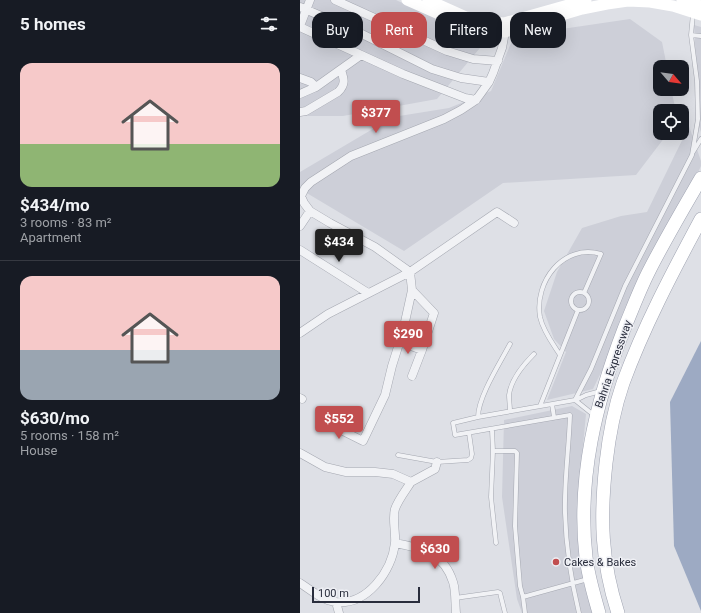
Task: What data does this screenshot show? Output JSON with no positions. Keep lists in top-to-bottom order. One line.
{"streets":{"main road":["Bahria Expressway"]},"places":["Cakes & Bakes"],"scale_bar":"100 m","north":"bottom right","page":{"heading":"5 homes","chip":["Buy","Rent","Filters","New"],"list":[{"name":"$434/mo","note":"3 rooms · 83 m² · Apartment"},{"name":"$630/mo","note":"5 rooms · 158 m² · House"}],"price":["$377","$434","$290","$552","$630"],"scale":"100 m"}}
